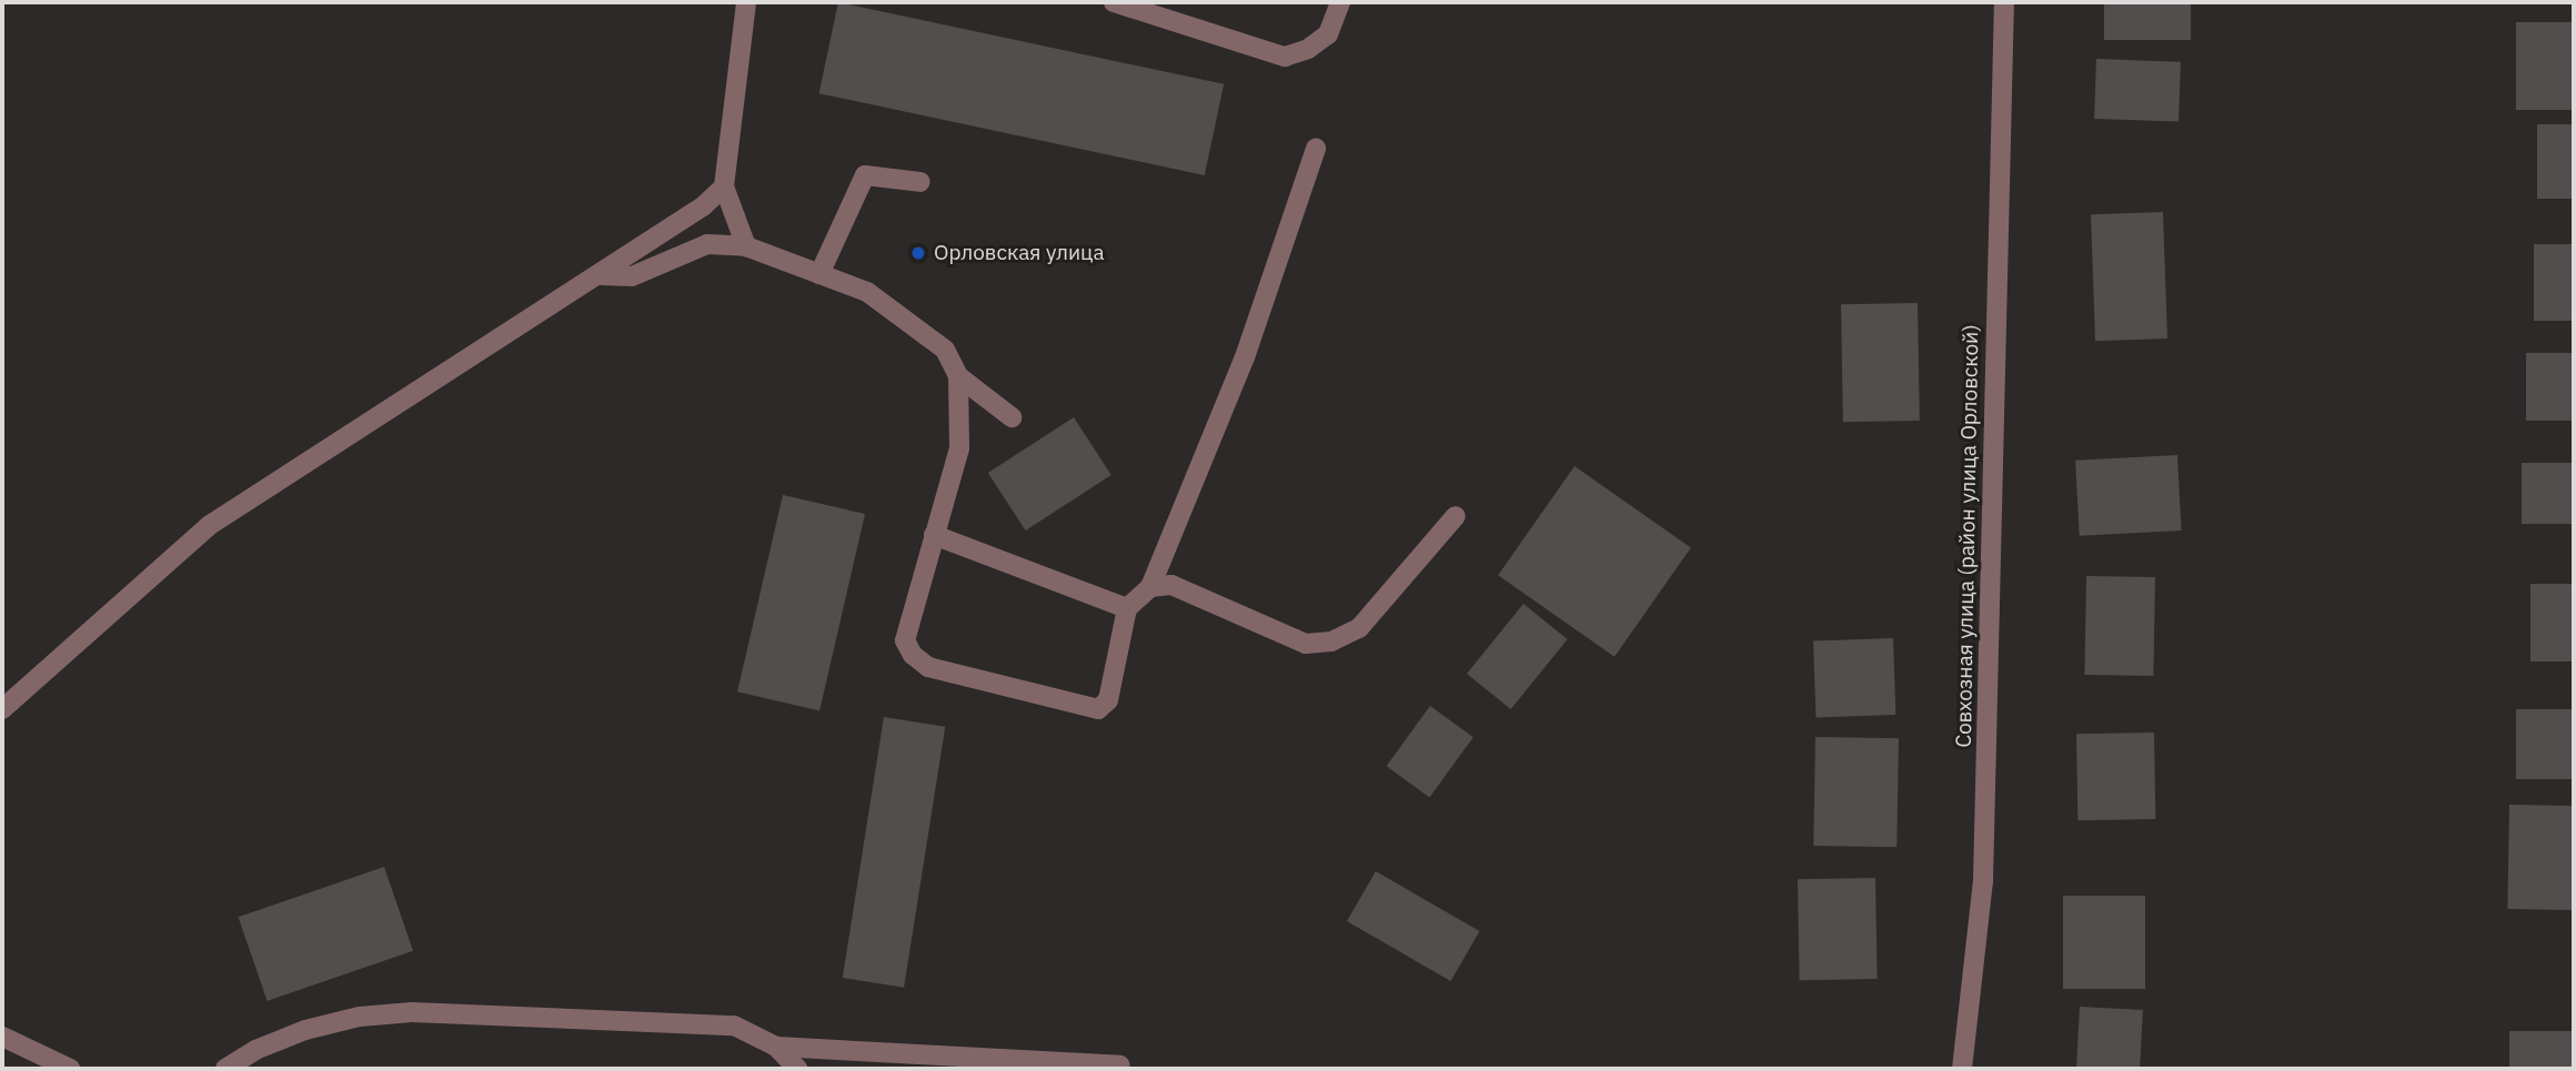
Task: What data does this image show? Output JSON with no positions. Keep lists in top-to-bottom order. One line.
{"streets":{"street":["Совхозная улица (район улица Орловской)"]},"places":["Орловская улица"]}
